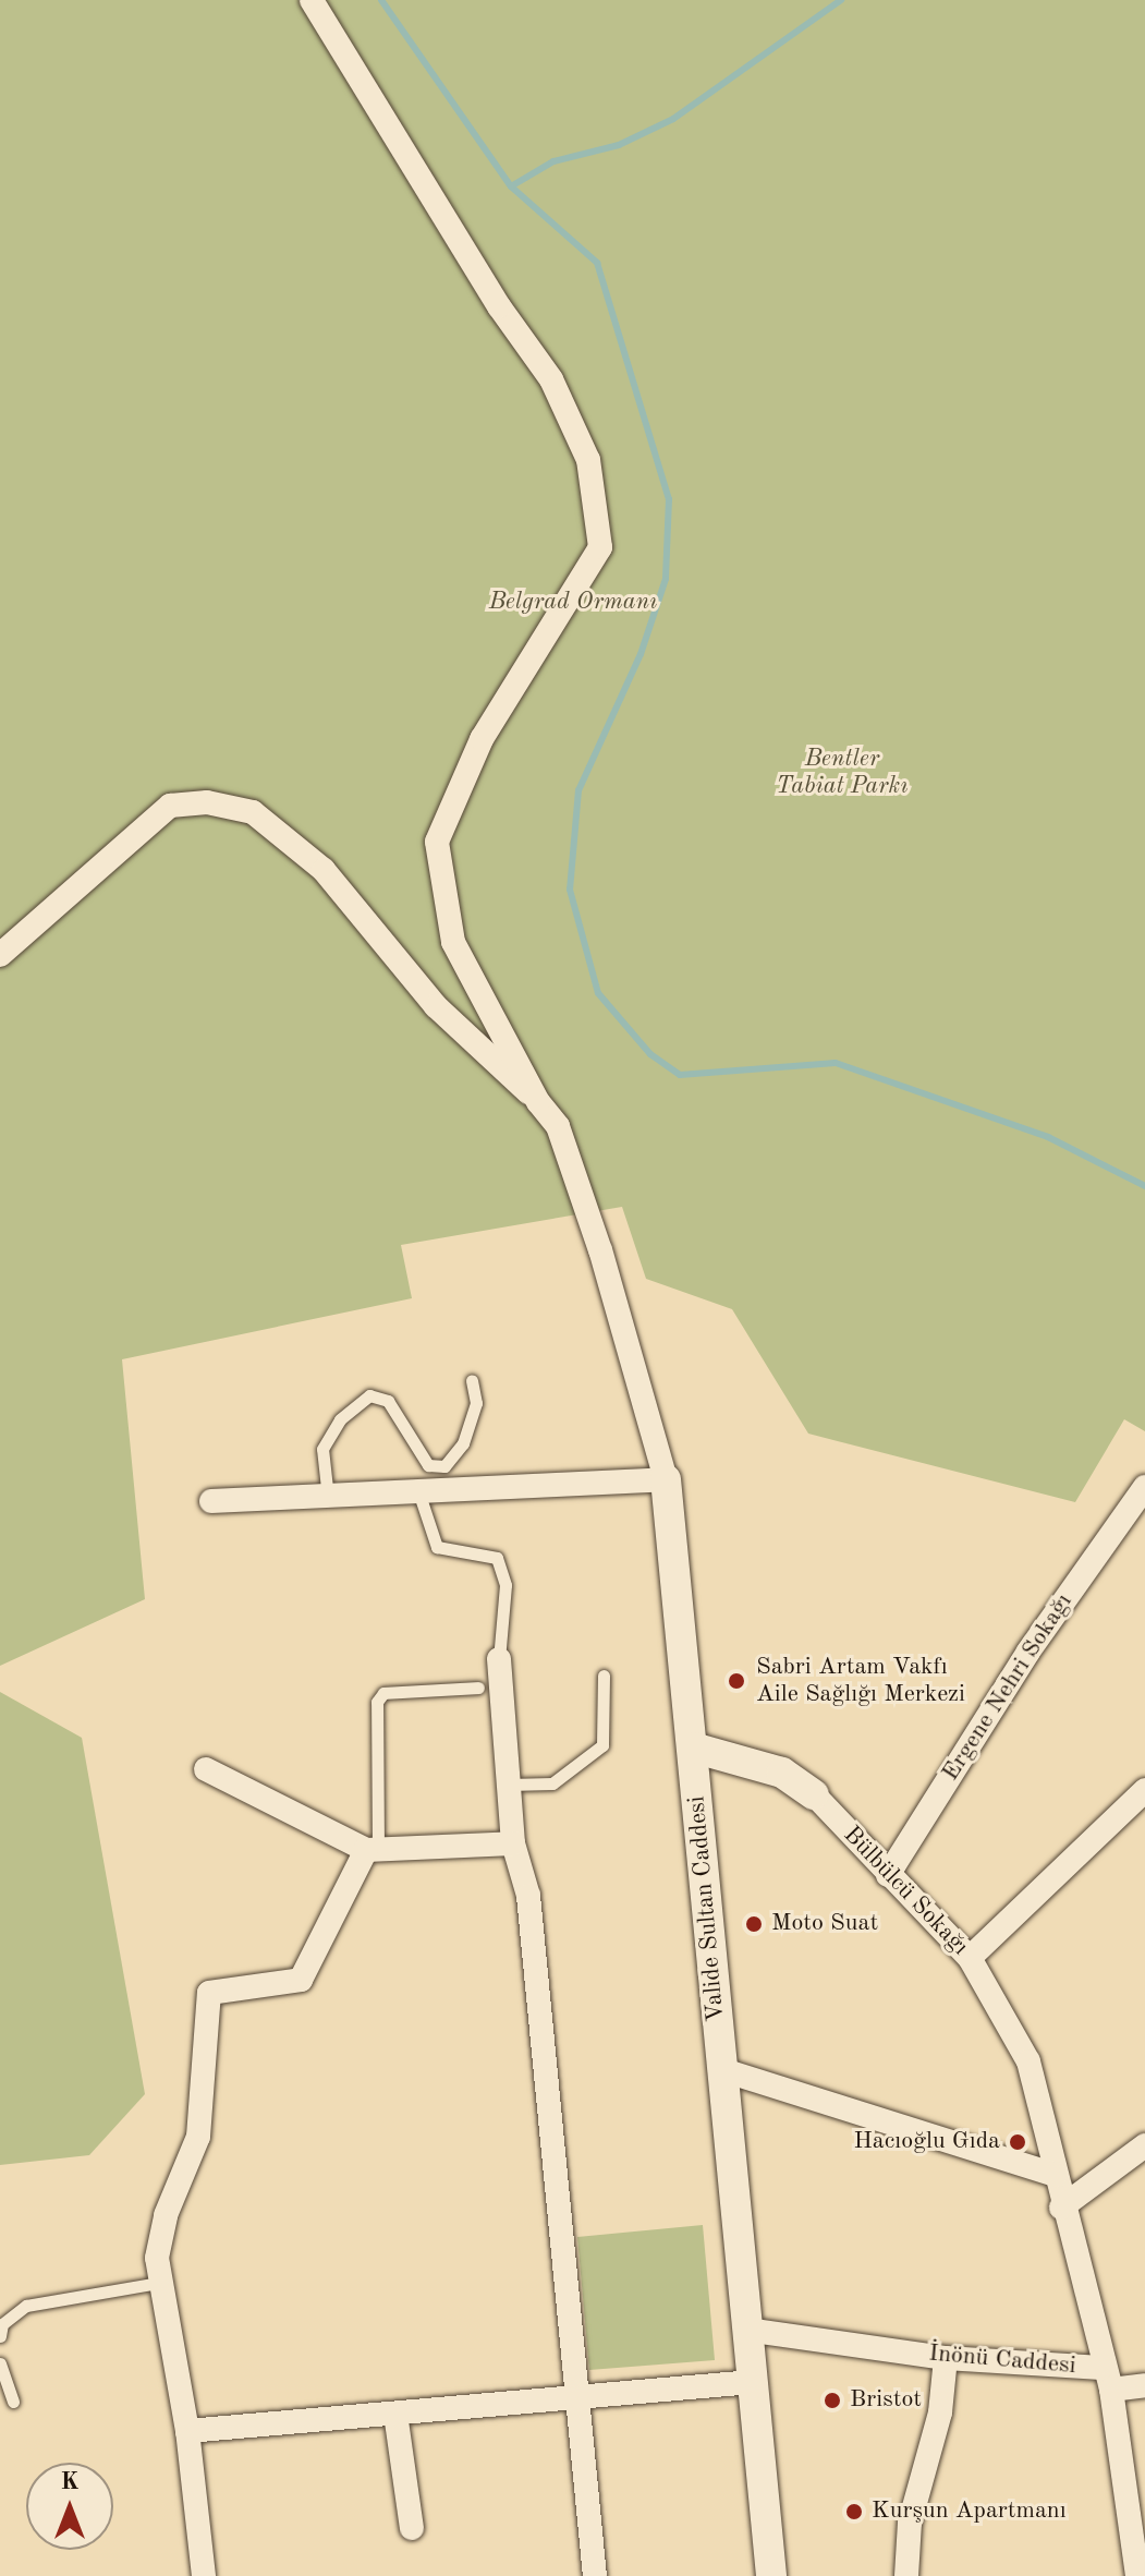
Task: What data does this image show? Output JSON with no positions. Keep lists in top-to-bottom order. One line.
{"streets":{"street":["Ergene Nehri Sokağı","Bülbülcü Sokağı","Valide Sultan Caddesi","İnönü Caddesi"]},"crossings":[["Ergene Nehri Sokağı","Bülbülcü Sokağı"],["Bülbülcü Sokağı","Valide Sultan Caddesi"],["Bülbülcü Sokağı","İnönü Caddesi"],["Valide Sultan Caddesi","İnönü Caddesi"]],"parks":["Belgrad Ormanı","Bentler Tabiat Parkı"],"places":["Sabri Artam Vakfı Aile Sağlığı Merkezi","Moto Suat","Hacıoğlu Gıda","Bristot","Kurşun Apartmanı"],"north":"top"}
